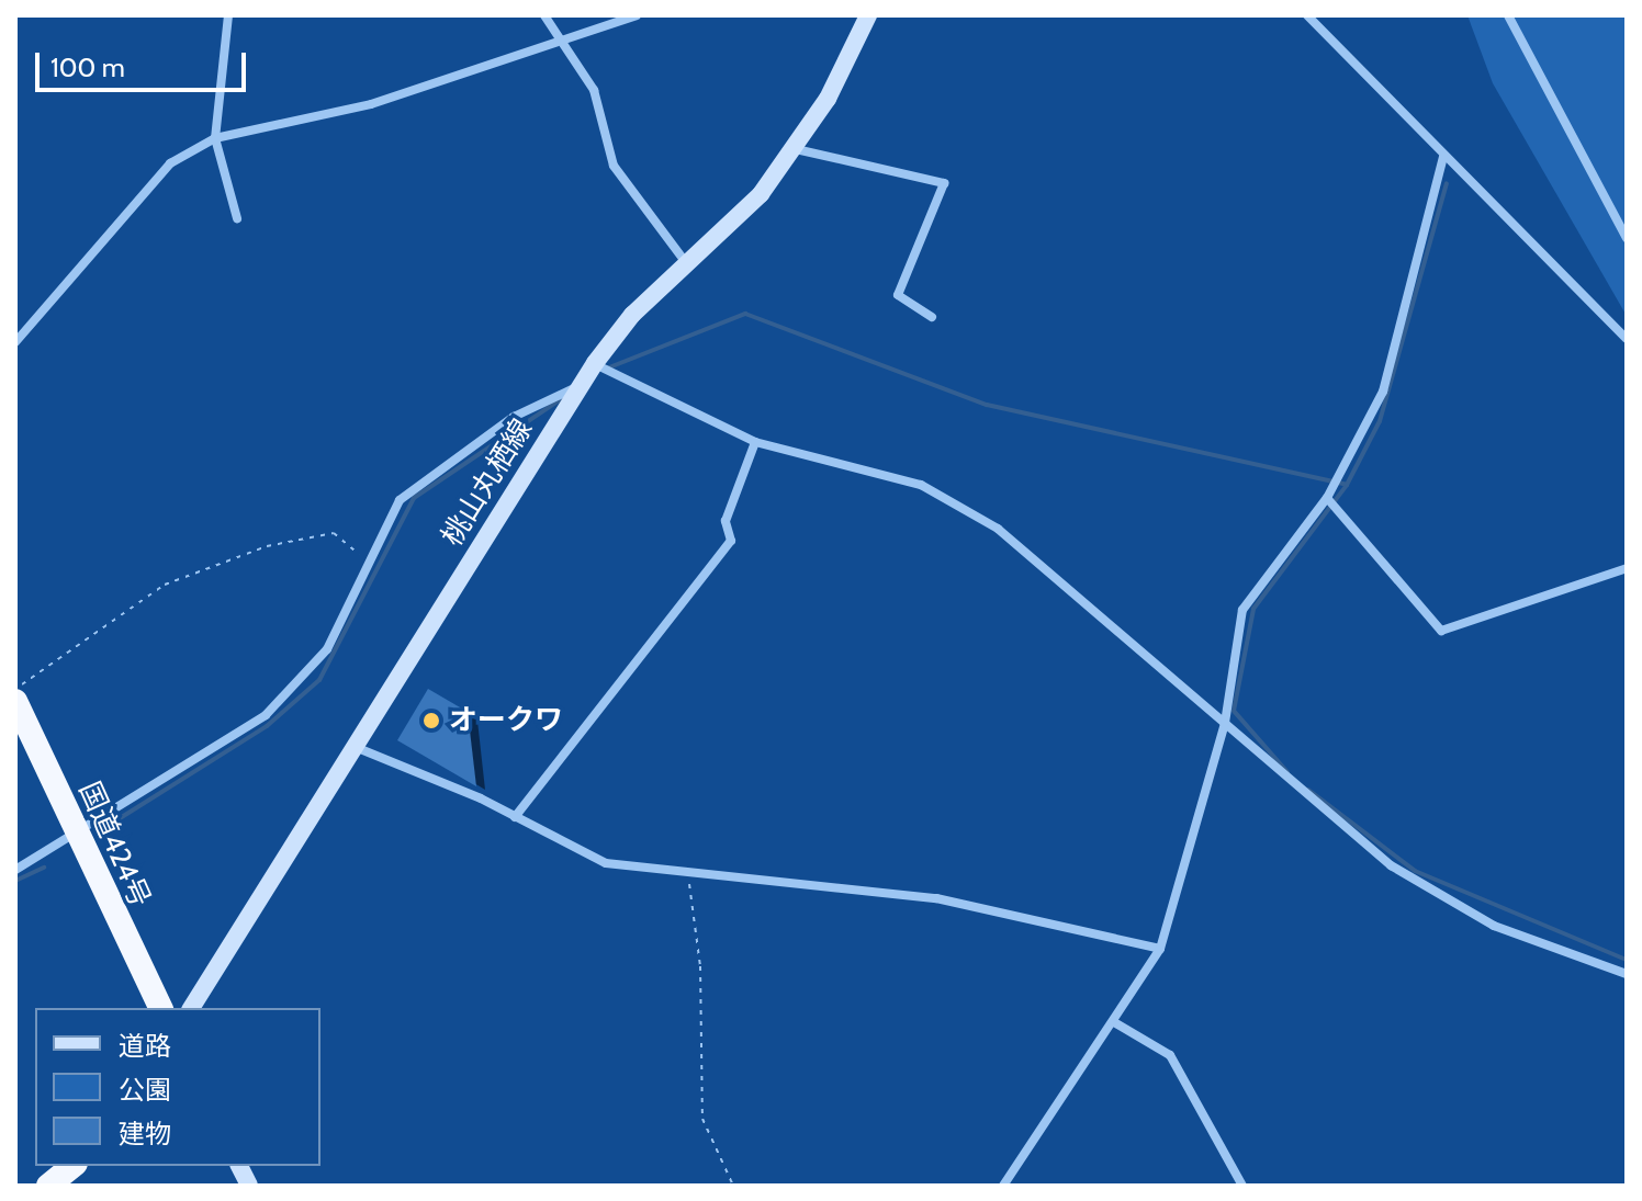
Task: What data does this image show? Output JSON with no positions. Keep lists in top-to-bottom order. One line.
{"streets":{"highway":["国道424号"],"main road":["桃山丸栖線"]},"places":["オークワ"],"legend":["道路","公園","建物"],"scale_bar":"100 m"}
